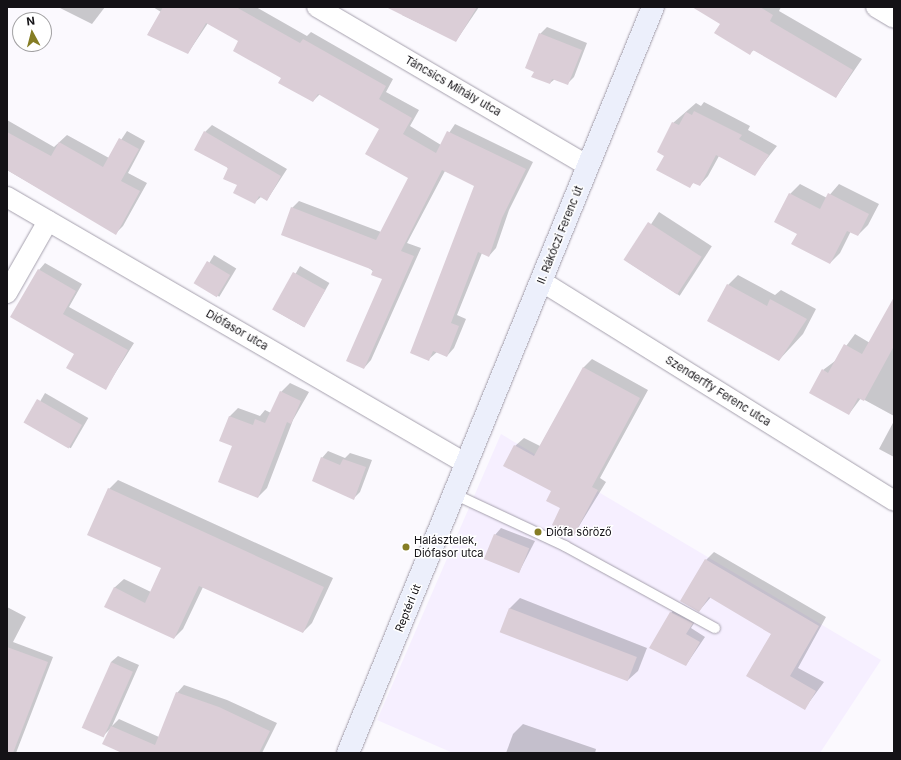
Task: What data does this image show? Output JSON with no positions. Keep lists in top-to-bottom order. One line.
{"streets":{"main road":["II. Rákóczi Ferenc út","Reptéri út"],"street":["Táncsics Mihály utca","Diófasor utca","Szenderffy Ferenc utca"]},"crossings":[["Táncsics Mihály utca","II. Rákóczi Ferenc út"],["II. Rákóczi Ferenc út","Diófasor utca"],["II. Rákóczi Ferenc út","Szenderffy Ferenc utca"],["II. Rákóczi Ferenc út","Reptéri út"],["Diófasor utca","Reptéri út"]],"places":["Diófa söröző","Halásztelek, Diófasor utca"],"north":"top"}
